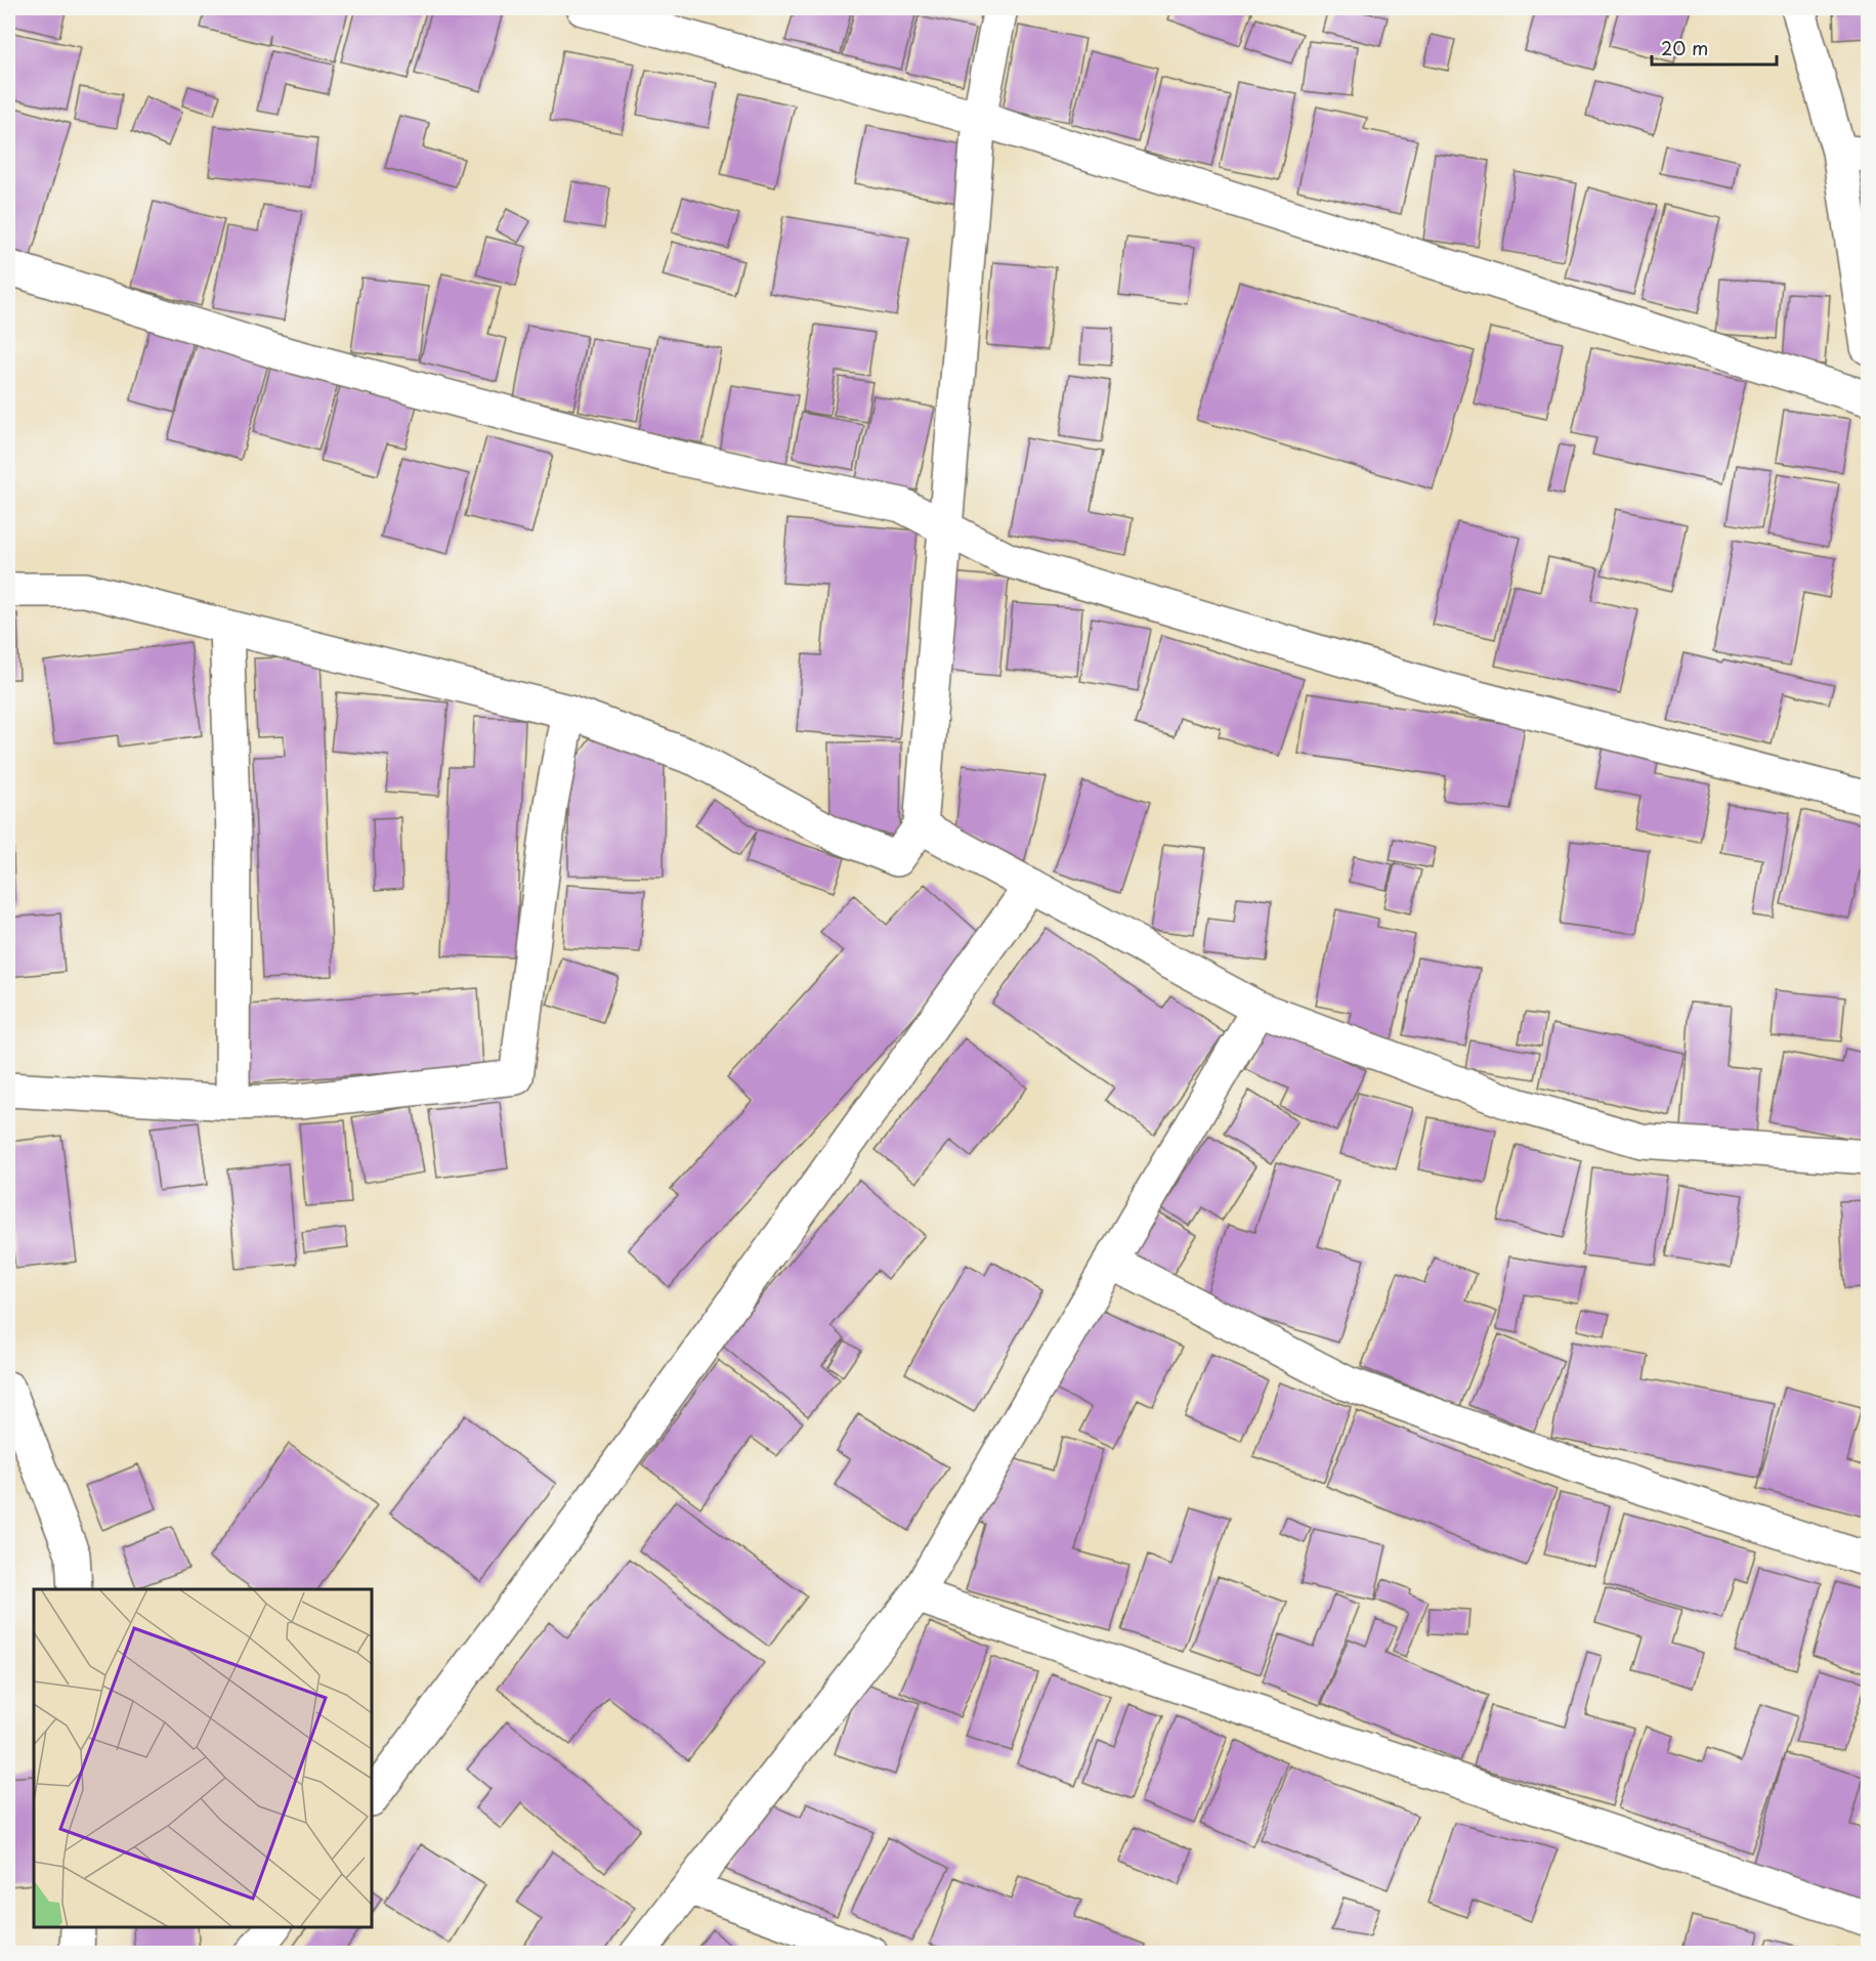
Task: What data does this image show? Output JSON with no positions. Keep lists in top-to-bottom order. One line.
{"scale_bar":"20 m"}
